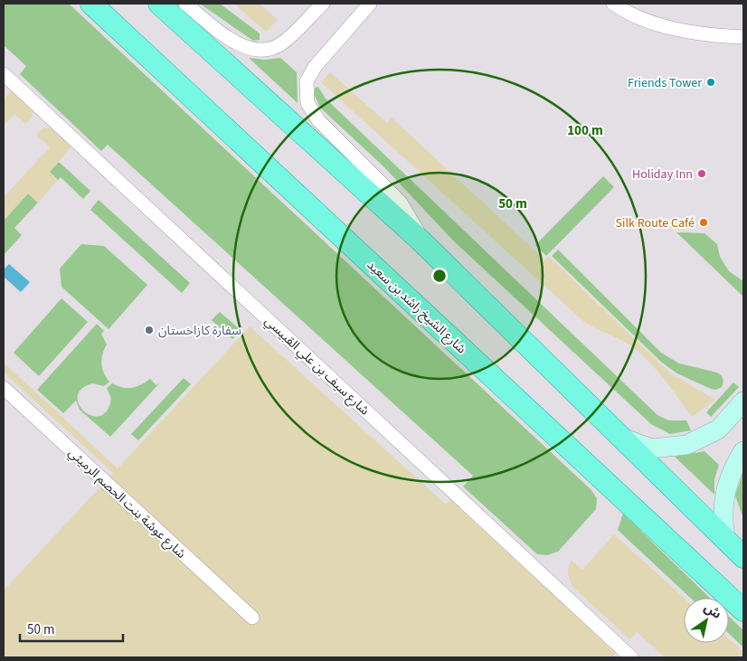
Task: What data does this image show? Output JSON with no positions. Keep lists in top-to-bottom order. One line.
{"streets":{"main road":["شارع الشيخ راشد بن سعيد"],"street":["شارع سيف بن علي القبيسي","شارع عوشة بنت الحصم الرميثي"]},"places":["Friends Tower","Holiday Inn","Silk Route Café","سفارة كازاخستان"],"scale_bar":"50 m","north":"top right","rings":["100 m","50 m"]}
